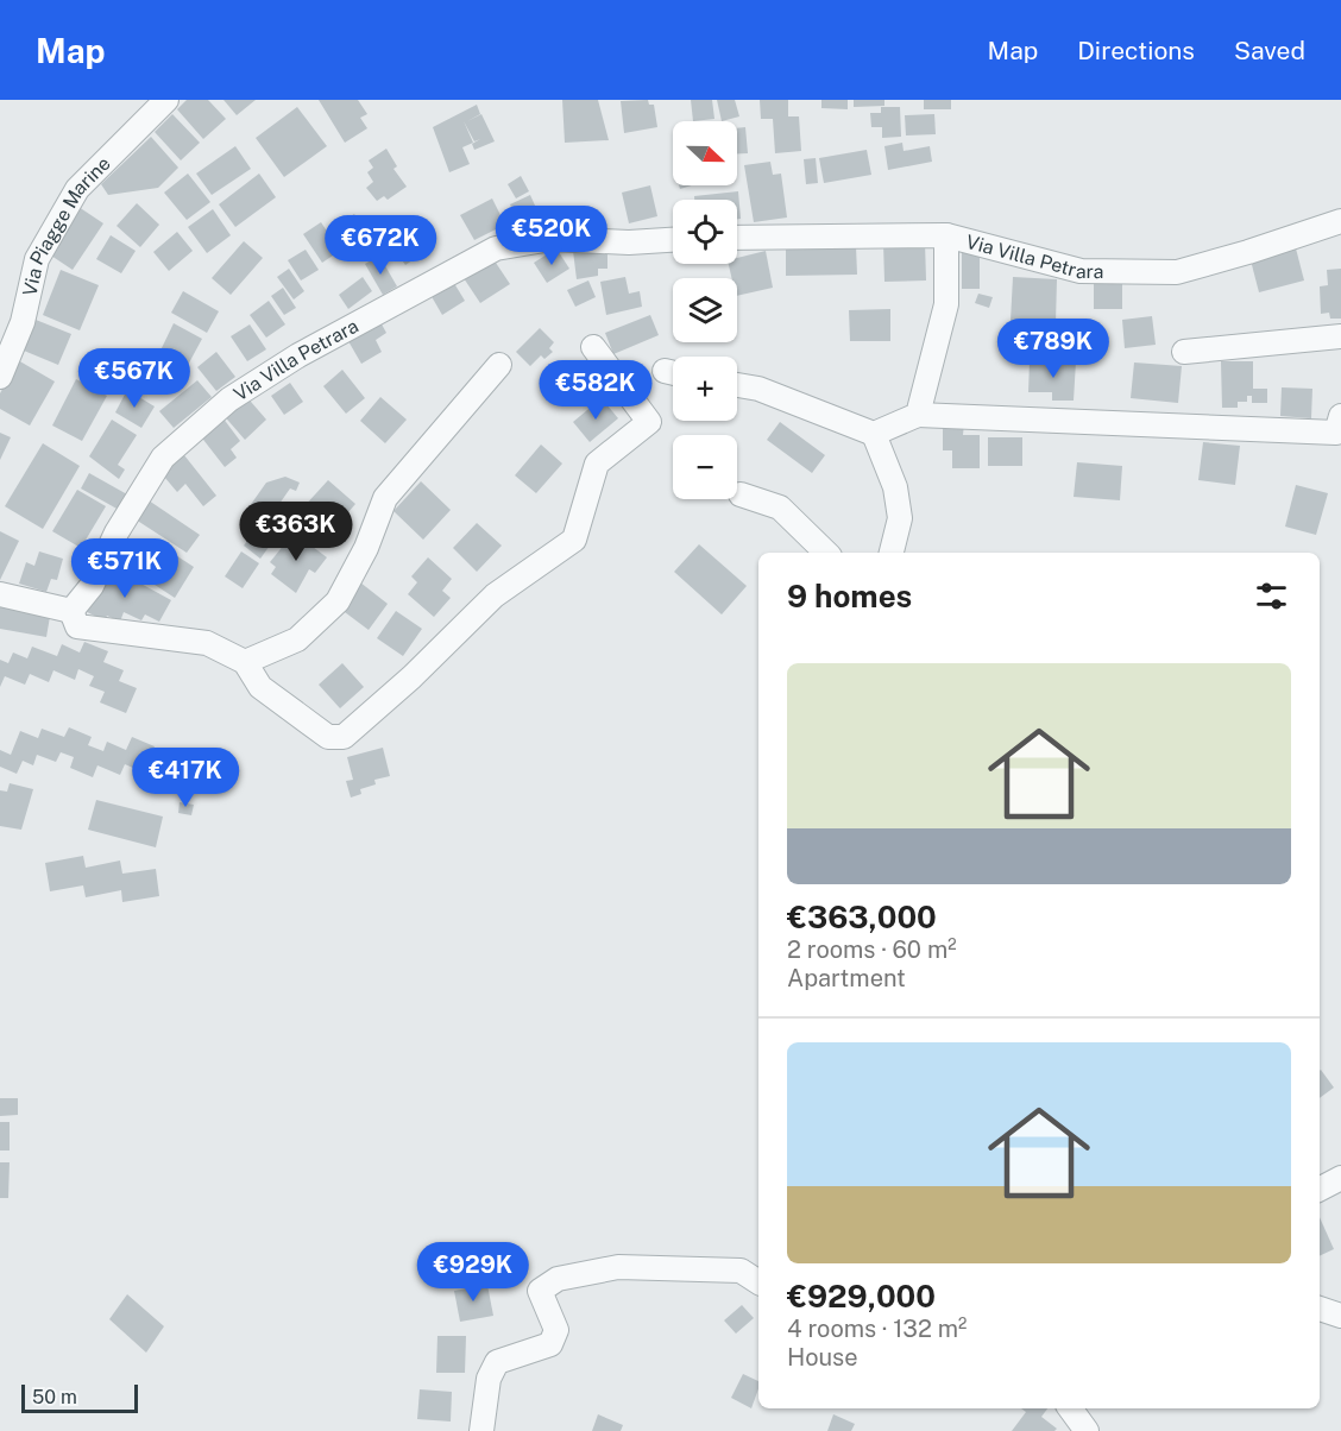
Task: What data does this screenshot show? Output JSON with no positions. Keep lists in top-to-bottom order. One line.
{"streets":{"street":["Via Piagge Marine","Via Villa Petrara"]},"scale_bar":"50 m","north":"right","page":{"header":"Map","nav":["Map","Directions","Saved"],"map_buttons":["+","−"],"price":["€520K","€672K","€789K","€567K","€582K","€363K","€571K","€417K","€929K"],"heading":"9 homes","list":[{"name":"€363,000","note":"2 rooms · 60 m² · Apartment"},{"name":"€929,000","note":"4 rooms · 132 m² · House"}],"scale":"50 m"}}
